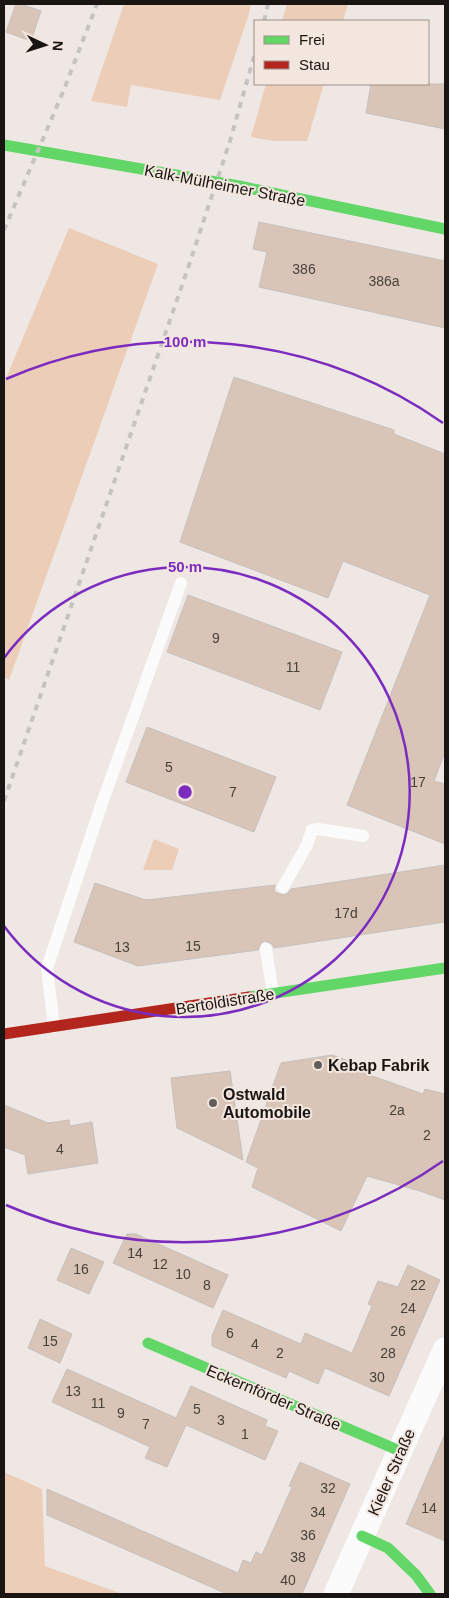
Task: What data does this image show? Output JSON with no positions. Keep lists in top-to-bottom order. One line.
{"streets":{"street":["Kalk-Mülheimer Straße","Bertoldistraße","Eckernförder Straße","Kieler Straße"]},"crossings":[["Eckernförder Straße","Kieler Straße"]],"places":["Kebap Fabrik","Ostwald Automobile"],"house_numbers":["386","386a","9","11","5","17","7","17d","15","13","2a","2","4","14","12","16","10","8","22","24","26","6","15","4","2","28","30","13","11","5","9","3","7","1","32","14","34","36","38","40"],"legend":["Frei","Stau"],"north":"right","rings":["100 m","50 m"]}
